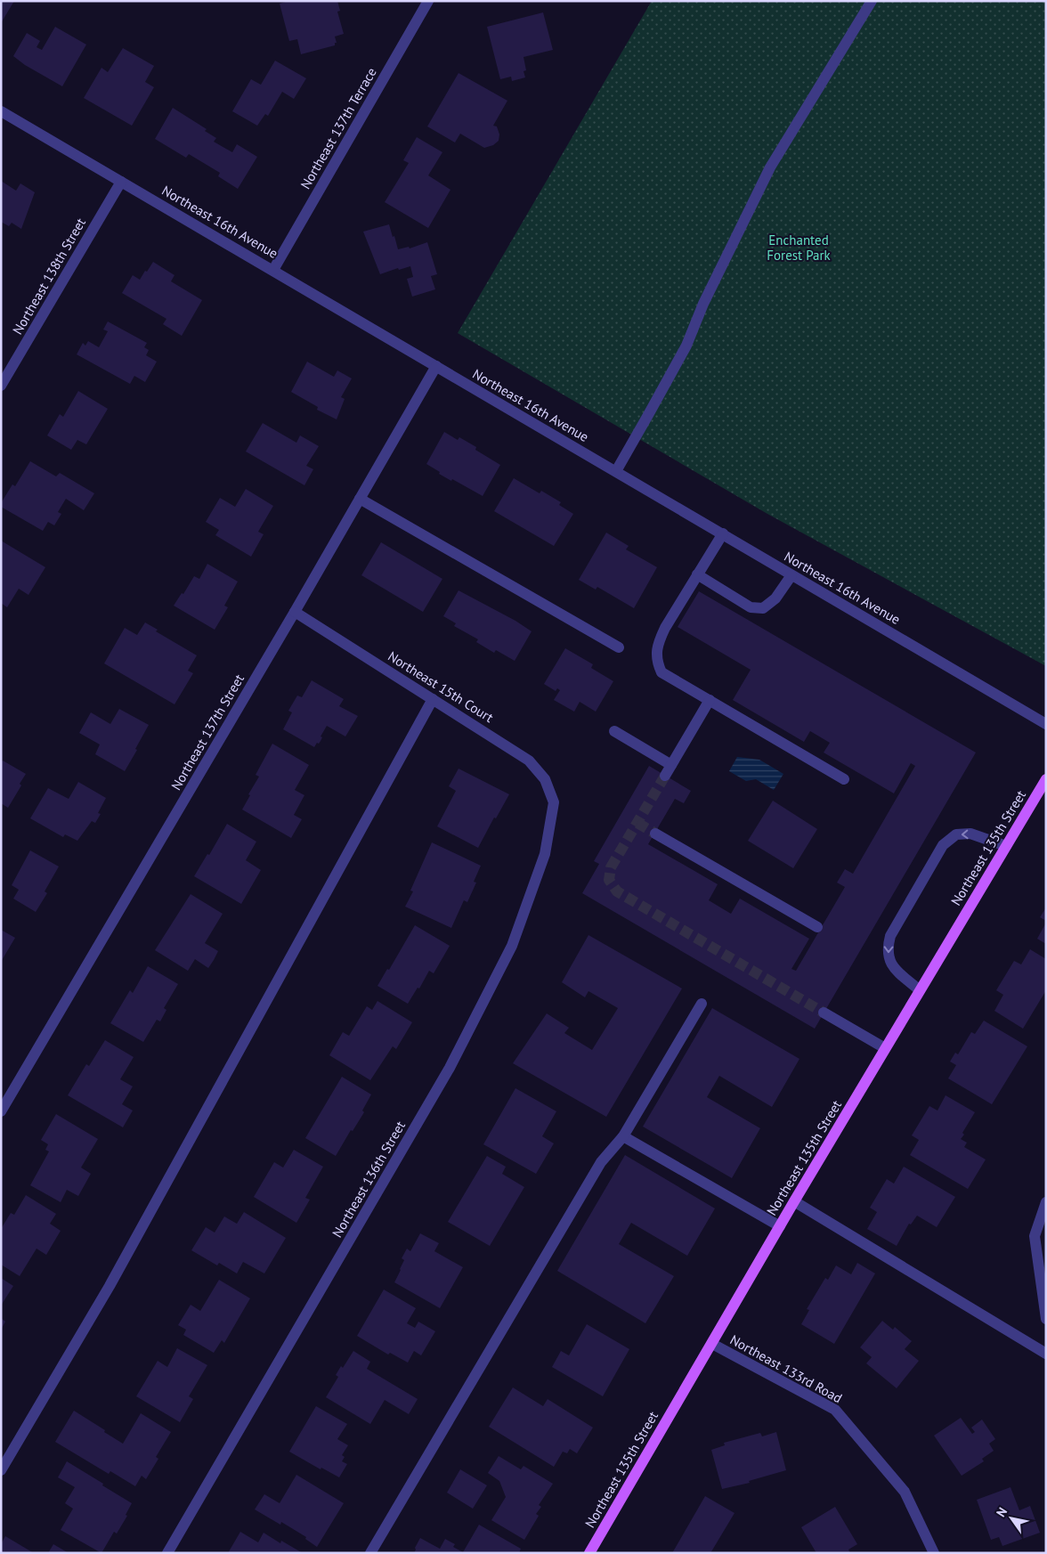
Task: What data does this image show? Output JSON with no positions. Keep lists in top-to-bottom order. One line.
{"streets":{"main road":["Northeast 135th Street"],"street":["Northeast 137th Terrace","Northeast 16th Avenue","Northeast 138th Street","Northeast 15th Court","Northeast 137th Street","Northeast 136th Street","Northeast 133rd Road"]},"crossings":[["Northeast 137th Terrace","Northeast 16th Avenue"],["Northeast 16th Avenue","Northeast 138th Street"],["Northeast 16th Avenue","Northeast 137th Street"],["Northeast 15th Court","Northeast 137th Street"],["Northeast 15th Court","Northeast 136th Street"],["Northeast 135th Street","Northeast 133rd Road"]],"parks":["Enchanted Forest Park"],"north":"top left"}
